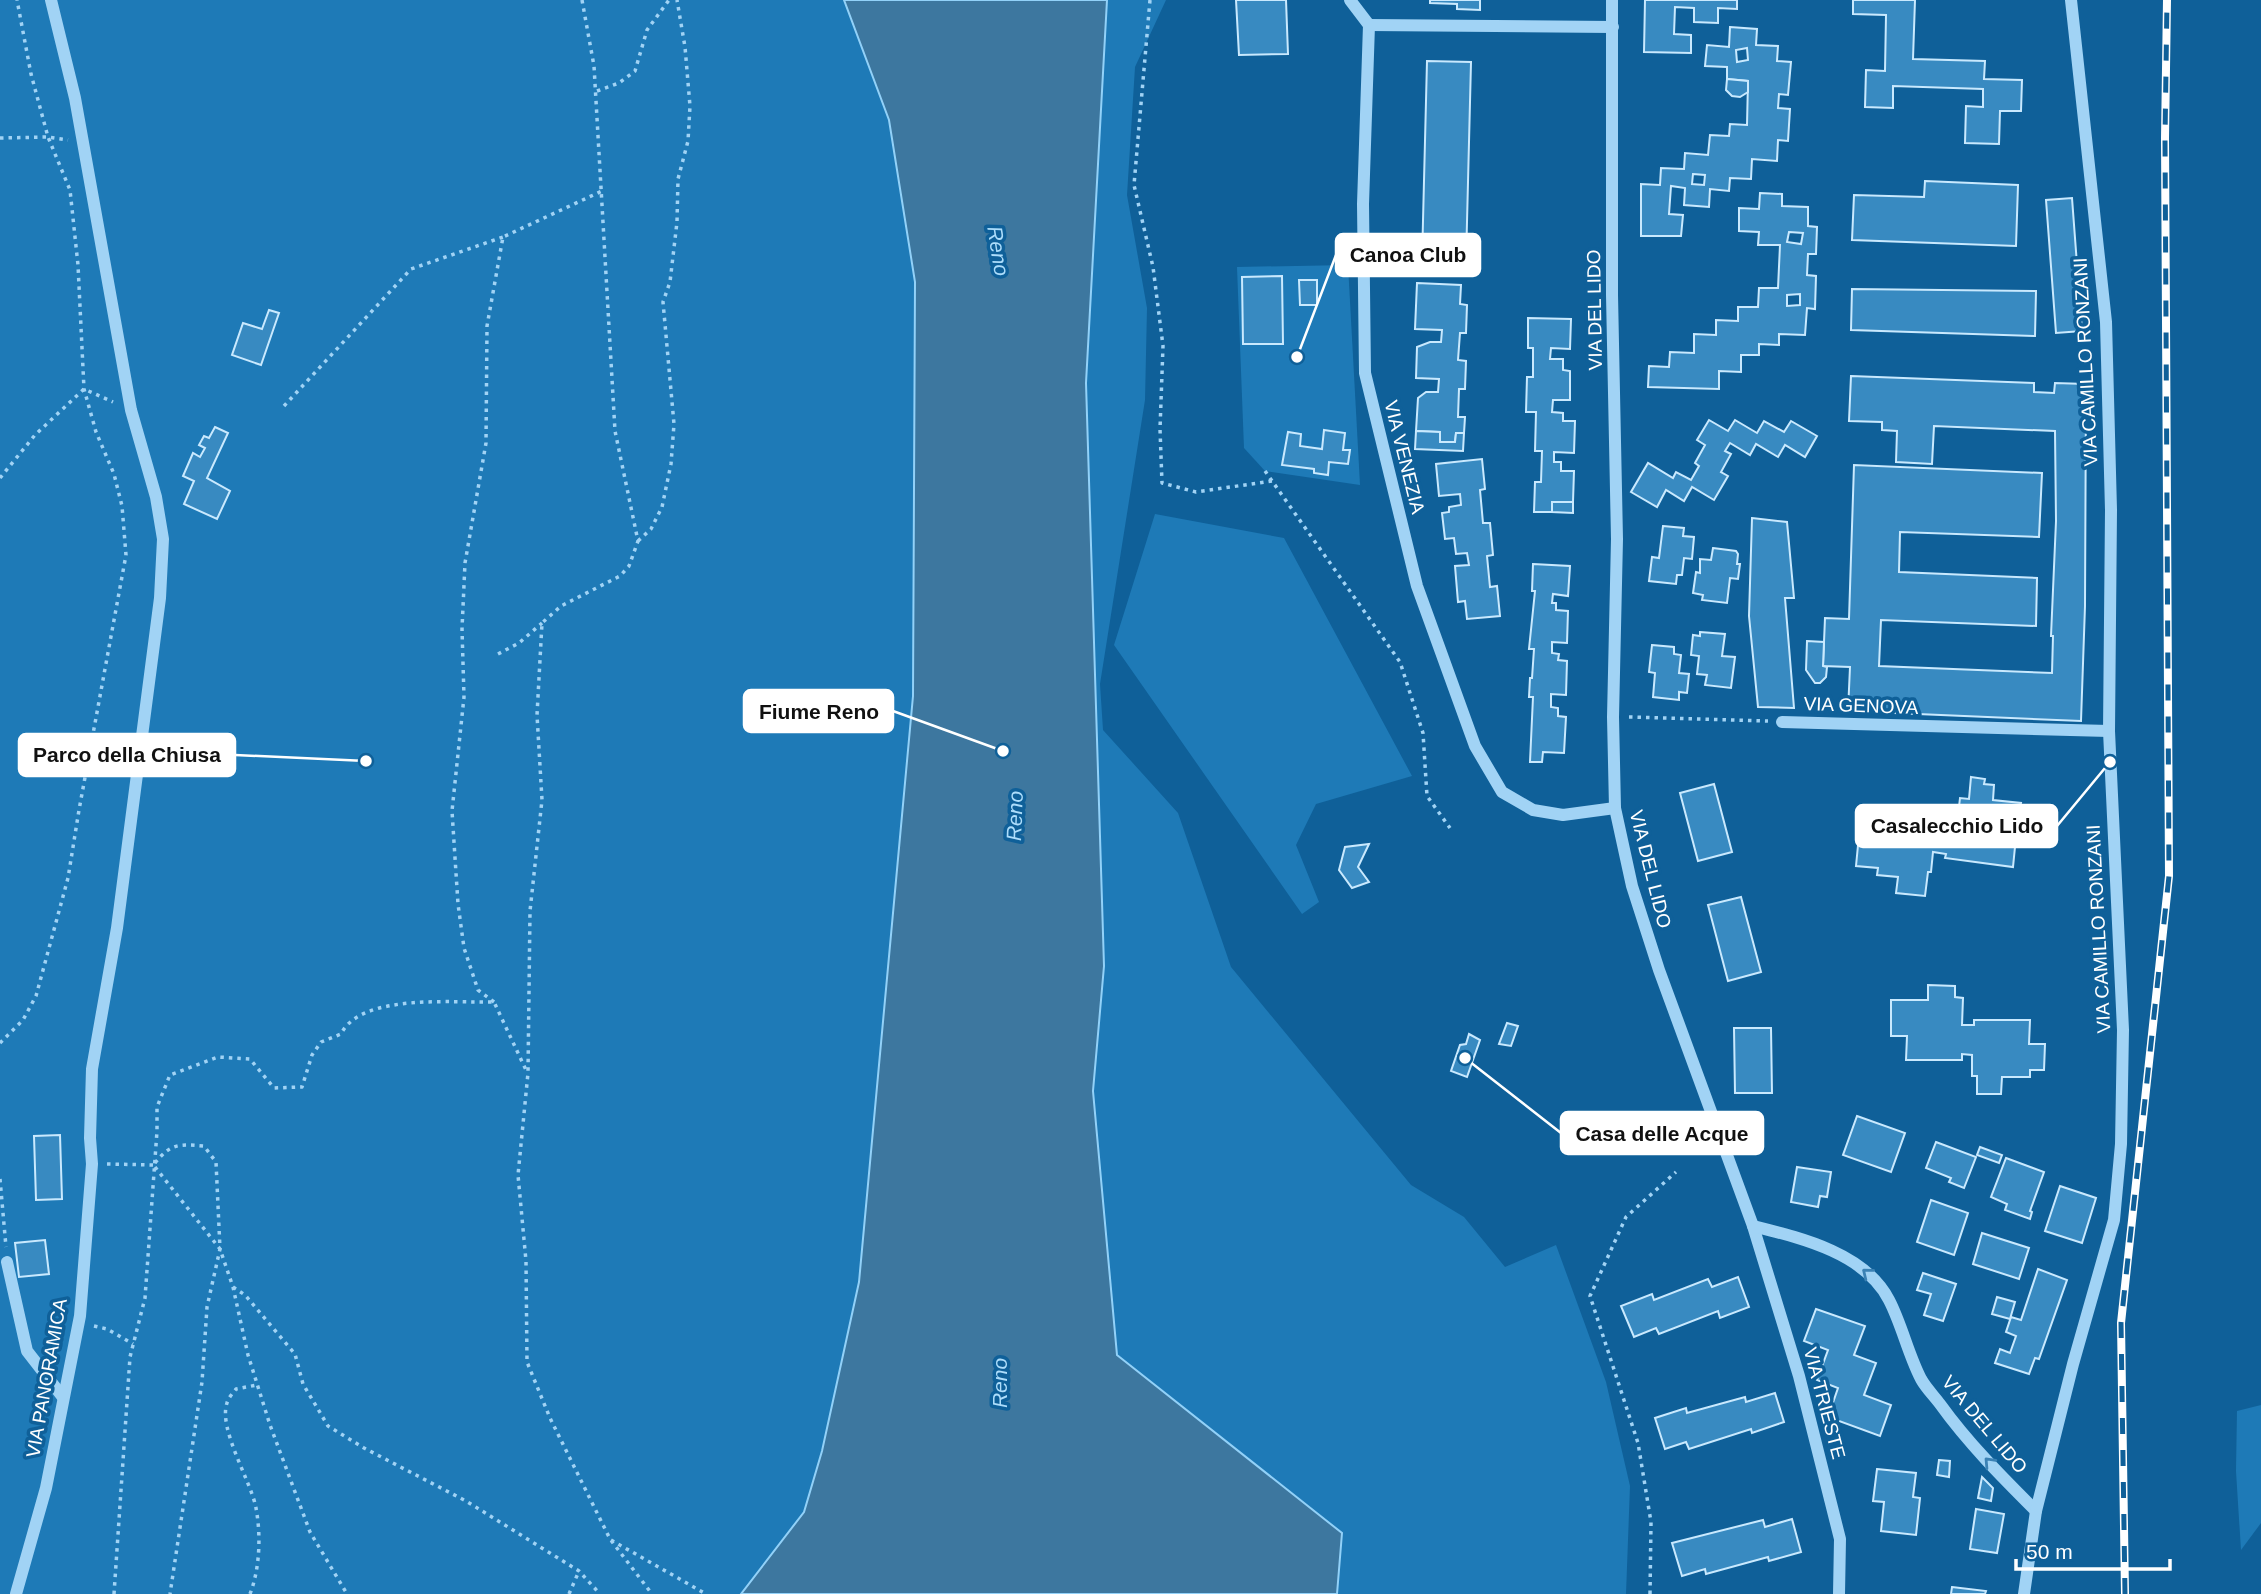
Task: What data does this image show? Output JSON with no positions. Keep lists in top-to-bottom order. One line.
{"streets":{"street":["VIA DEL LIDO","VIA CAMILLO RONZANI","VIA VENEZIA","VIA GENOVA","VIA PANORAMICA","VIA TRIESTE"]},"crossings":[["VIA DEL LIDO","VIA CAMILLO RONZANI"],["VIA DEL LIDO","VIA VENEZIA"],["VIA DEL LIDO","VIA GENOVA"],["VIA DEL LIDO","VIA TRIESTE"],["VIA CAMILLO RONZANI","VIA GENOVA"]],"water":["Reno"],"places":["Canoa Club","Fiume Reno","Parco della Chiusa","Casalecchio Lido","Casa delle Acque"],"scale_bar":"50 m"}
